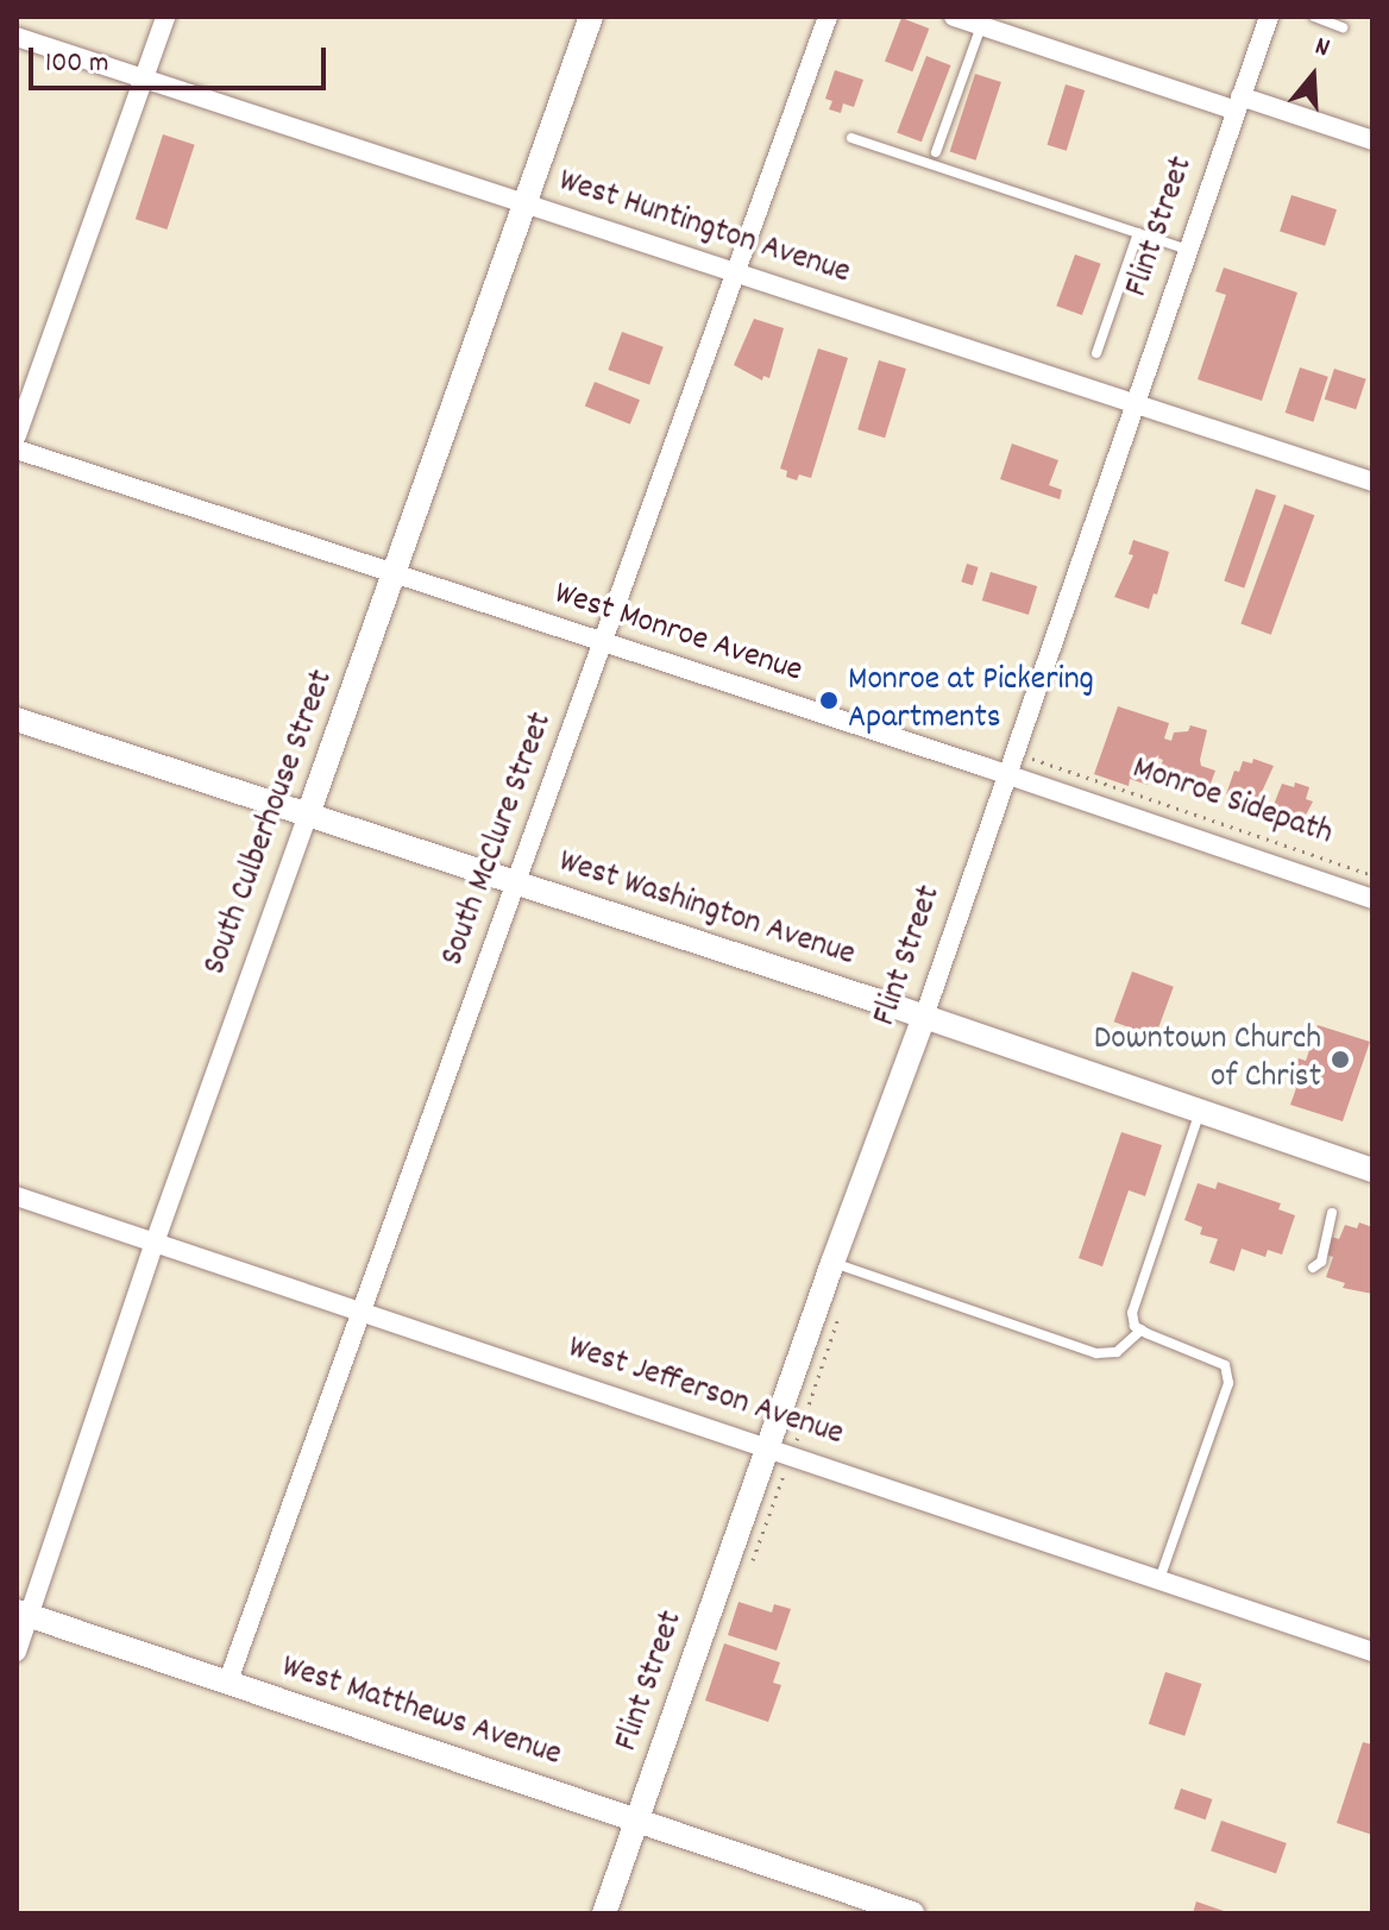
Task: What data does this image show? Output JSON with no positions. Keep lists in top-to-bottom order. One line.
{"streets":{"street":["Flint Street","West Huntington Avenue","West Monroe Avenue","South Culberhouse Street","South McClure Street","West Washington Avenue","West Jefferson Avenue","West Matthews Avenue"],"path":["Monroe Sidepath"]},"crossings":[["Flint Street","West Huntington Avenue"],["Flint Street","West Monroe Avenue"],["Flint Street","West Washington Avenue"],["Flint Street","West Jefferson Avenue"],["Flint Street","West Matthews Avenue"],["West Huntington Avenue","South Culberhouse Street"],["West Huntington Avenue","South McClure Street"],["West Monroe Avenue","South Culberhouse Street"],["West Monroe Avenue","South McClure Street"],["South Culberhouse Street","West Washington Avenue"],["South Culberhouse Street","West Jefferson Avenue"],["South Culberhouse Street","West Matthews Avenue"],["South McClure Street","West Washington Avenue"],["South McClure Street","West Jefferson Avenue"],["South McClure Street","West Matthews Avenue"]],"places":["Monroe at Pickering Apartments","Downtown Church of Christ"],"scale_bar":"100 m","north":"top"}
